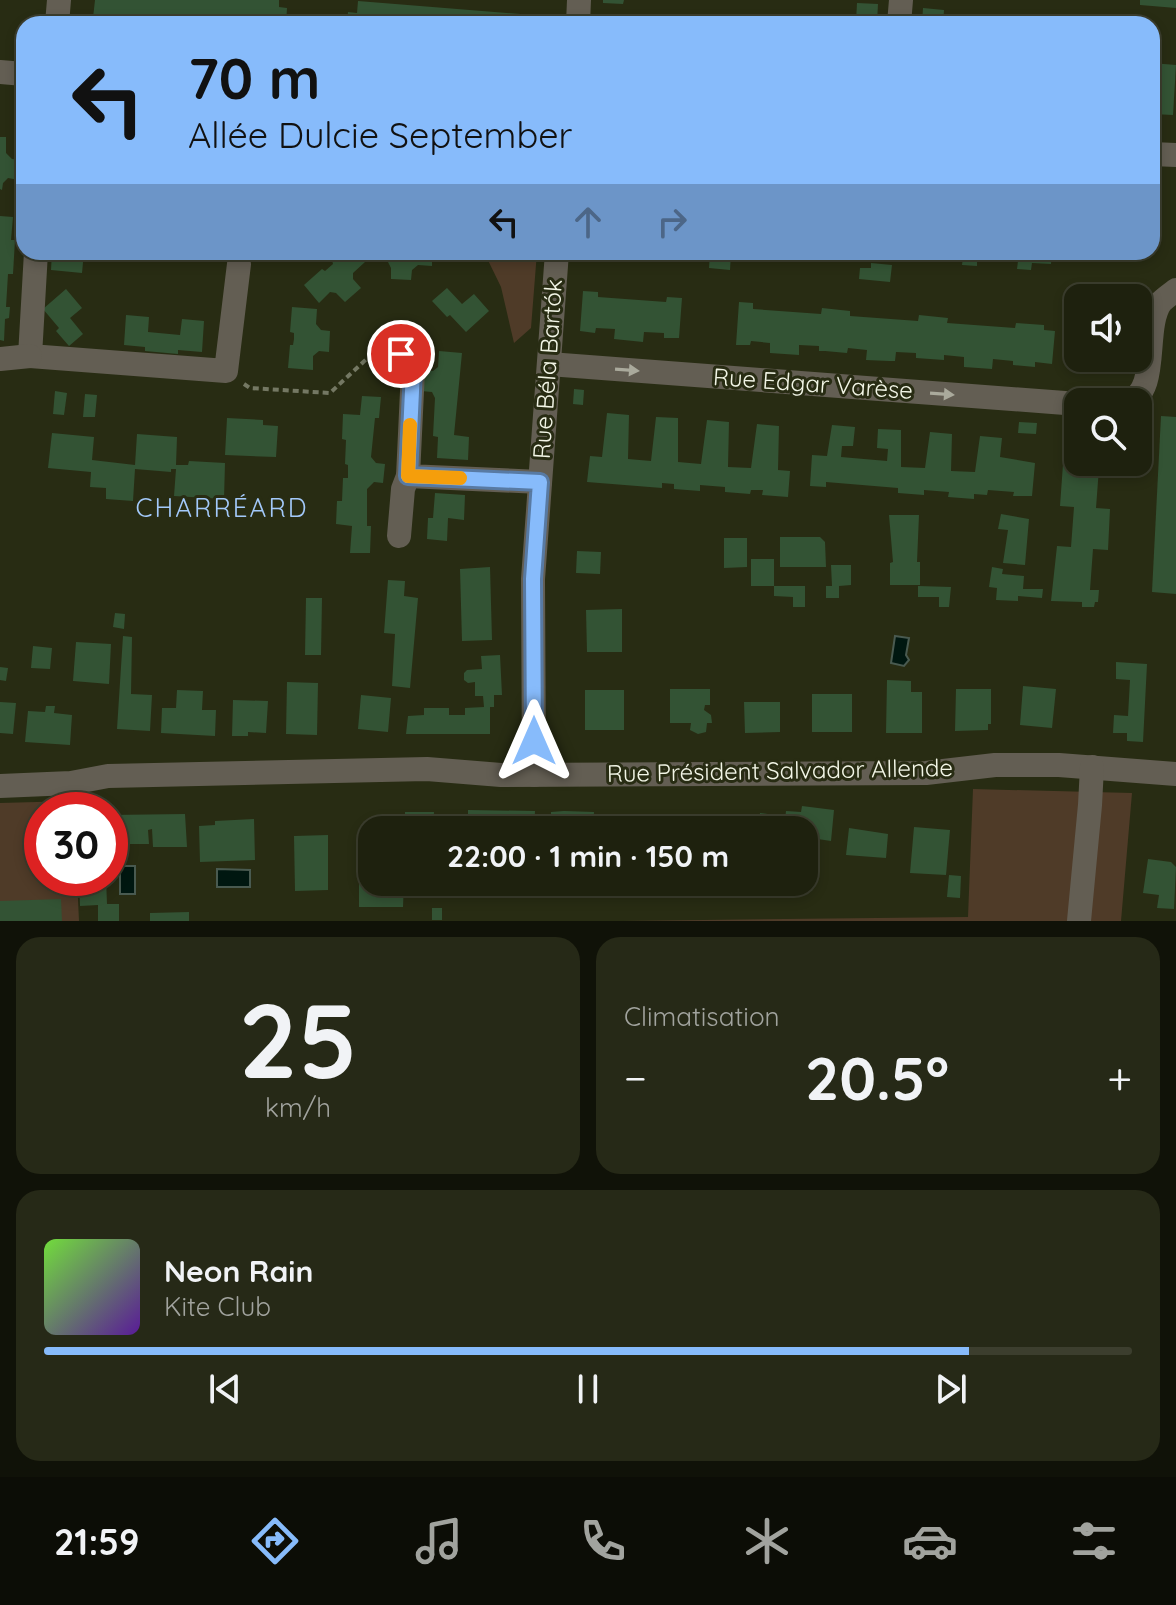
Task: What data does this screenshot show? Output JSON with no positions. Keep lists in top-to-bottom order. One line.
{"streets":{"street":["Rue Béla Bartók","Rue Edgar Varèse","Rue Président Salvador Allende"]},"crossings":[["Rue Béla Bartók","Rue Edgar Varèse"],["Rue Béla Bartók","Rue Président Salvador Allende"]],"one_way":["Rue Edgar Varèse"],"districts":["CHARRÉARD"],"page":{"turn":["70 m","Allée Dulcie September"],"limit":"30","trip":"22:00 · 1 min · 150 m","tile":[["25","km/h"],"Climatisation"],"heat":["−","20.5°","+"],"song":["Neon Rain","Kite Club"],"tabs":"21:59"}}
